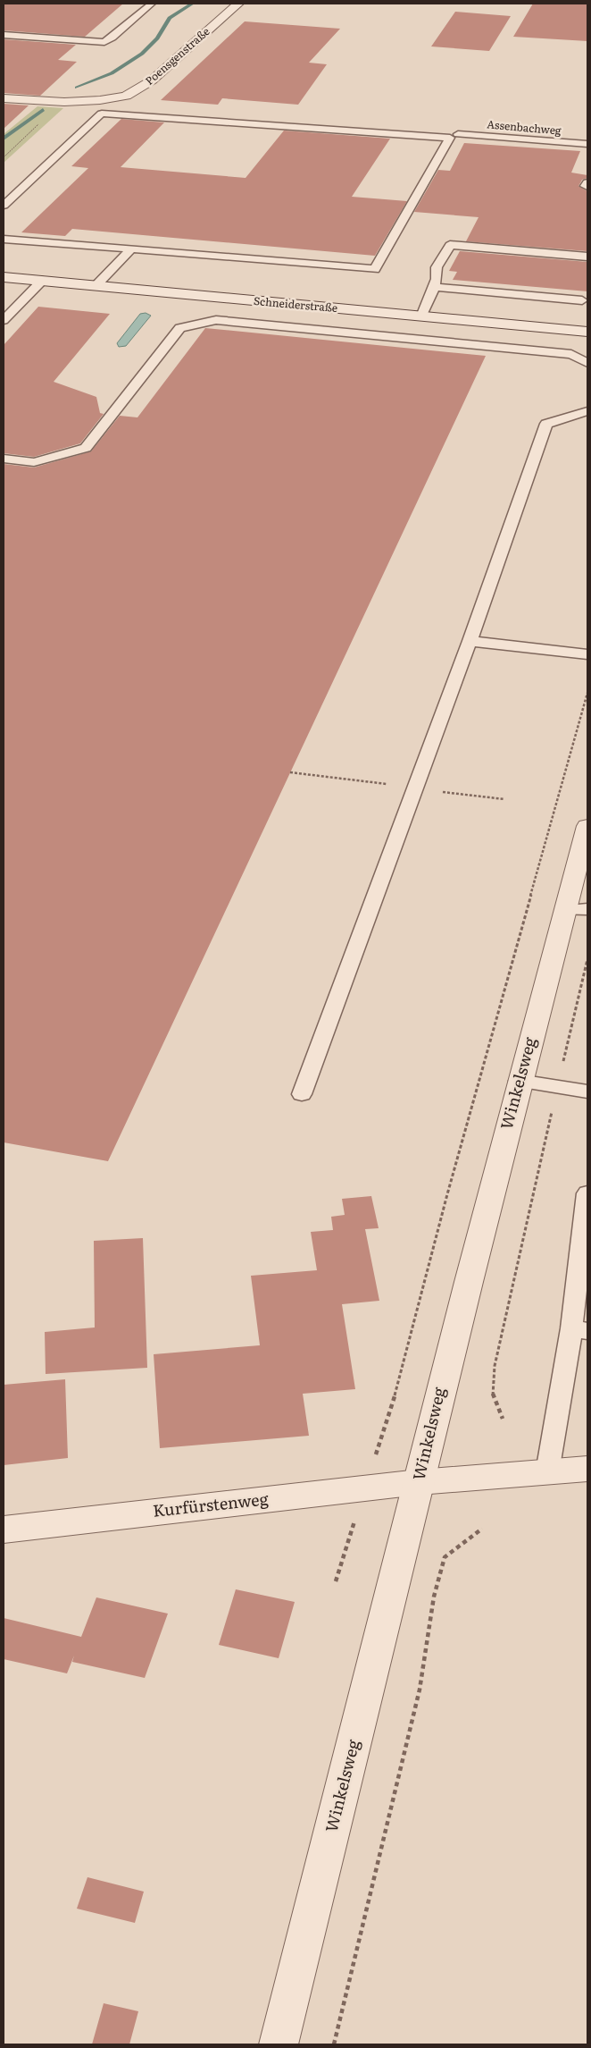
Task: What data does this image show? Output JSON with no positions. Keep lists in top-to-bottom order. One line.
{"streets":{"street":["Poensgenstraße","Schneiderstraße","Winkelsweg","Kurfürstenweg"],"lane":["Assenbachweg"]},"crossings":[["Winkelsweg","Kurfürstenweg"]]}
